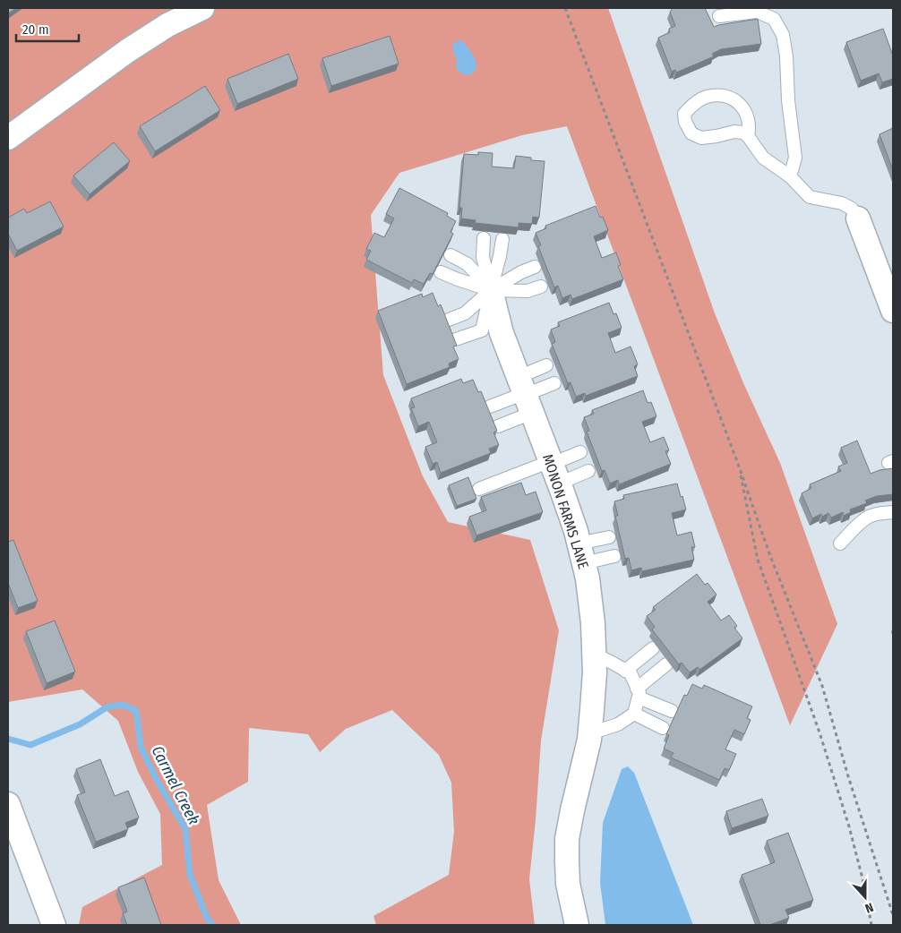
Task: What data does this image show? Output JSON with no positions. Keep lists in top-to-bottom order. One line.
{"streets":{"street":["MONON FARMS LANE"]},"water":["Carmel Creek"],"scale_bar":"20 m","north":"bottom"}
